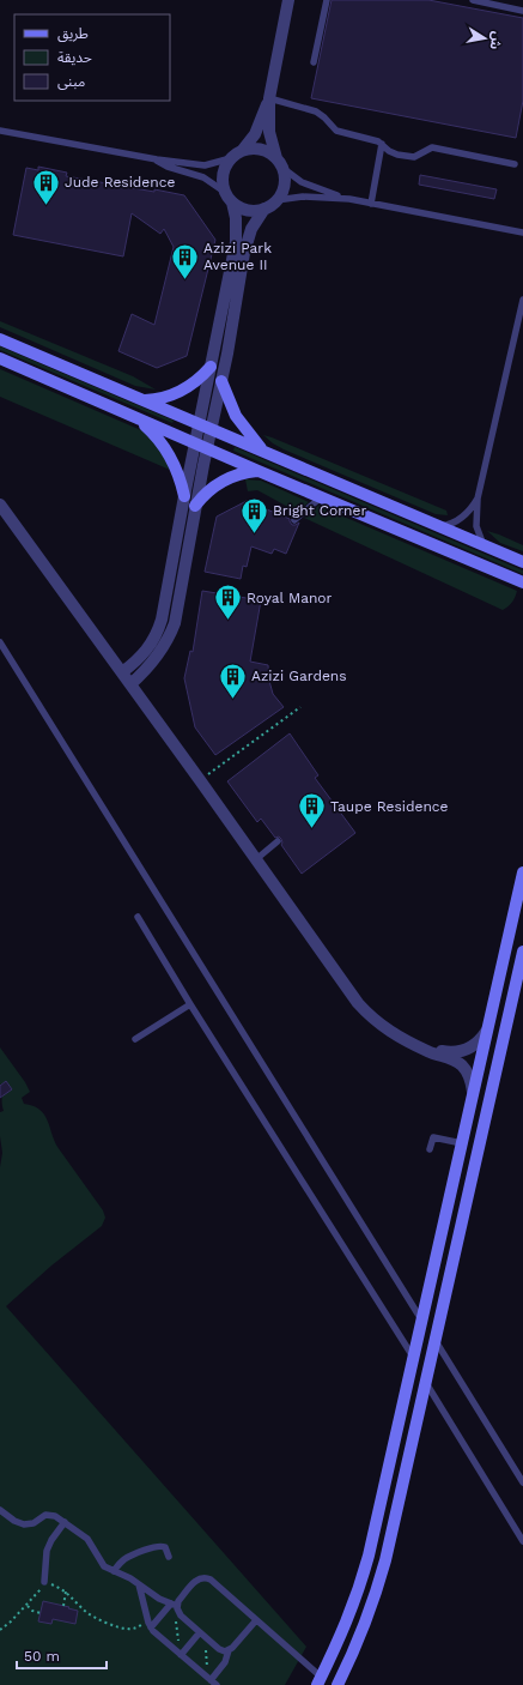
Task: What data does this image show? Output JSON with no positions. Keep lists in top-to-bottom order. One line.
{"places":{"building":["Jude Residence","Azizi Park Avenue II","Bright Corner","Royal Manor","Azizi Gardens","Taupe Residence"]},"legend":["طريق","حديقة","مبنى"],"scale_bar":"50 m","north":"right"}
